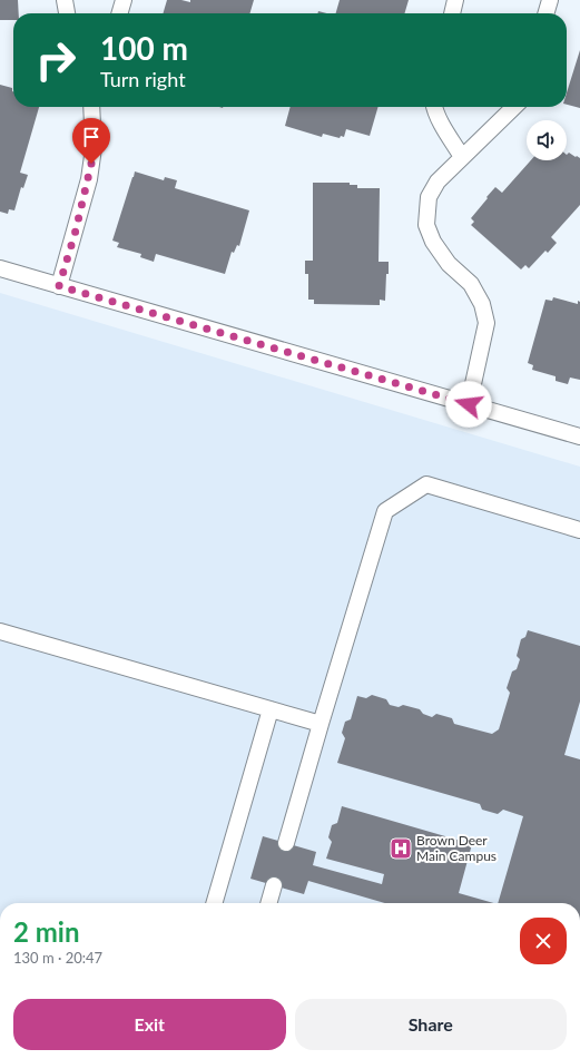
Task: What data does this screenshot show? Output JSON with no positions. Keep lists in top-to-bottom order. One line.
{"places":{"hospital":["Brown Deer Main Campus"]},"page":{"turn":["100 m","Turn right"],"heading":["2 min","130 m · 20:47"],"buttons":["Exit","Share"]}}
